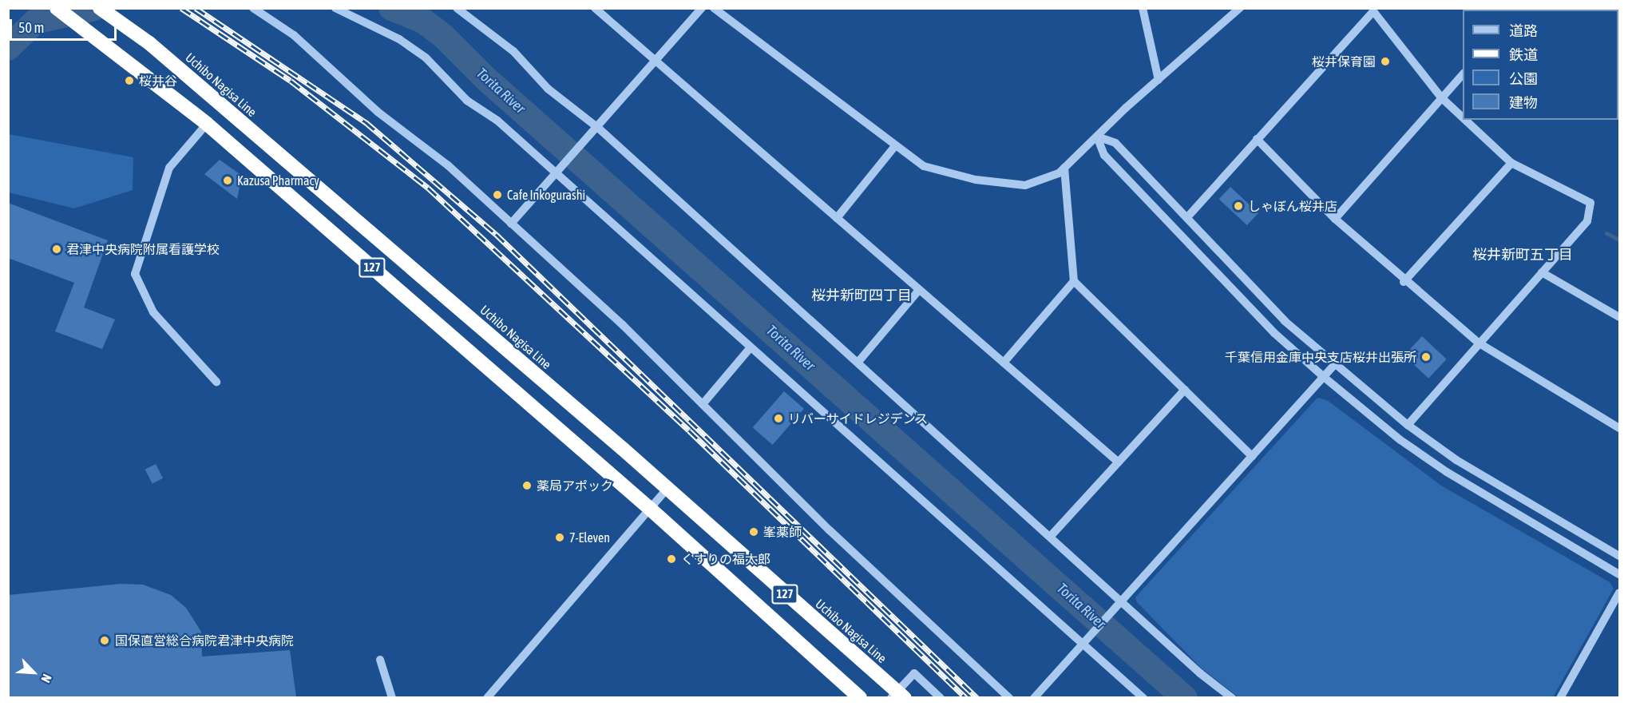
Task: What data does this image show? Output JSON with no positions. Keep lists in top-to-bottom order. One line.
{"streets":{"highway":["Uchibo Nagisa Line","127"]},"districts":["桜井新町五丁目","桜井新町四丁目"],"water":["Torita River"],"places":["桜井保育園","桜井谷","Kazusa Pharmacy","Cafe Inkogurashi","しゃぼん桜井店","君津中央病院附属看護学校","千葉信用金庫中央支店桜井出張所","リバーサイドレジデンス","薬局アポック","峯薬師","7-Eleven","くすりの福太郎","国保直営総合病院君津中央病院"],"legend":["道路","鉄道","公園","建物"],"scale_bar":"50 m","north":"bottom right"}
